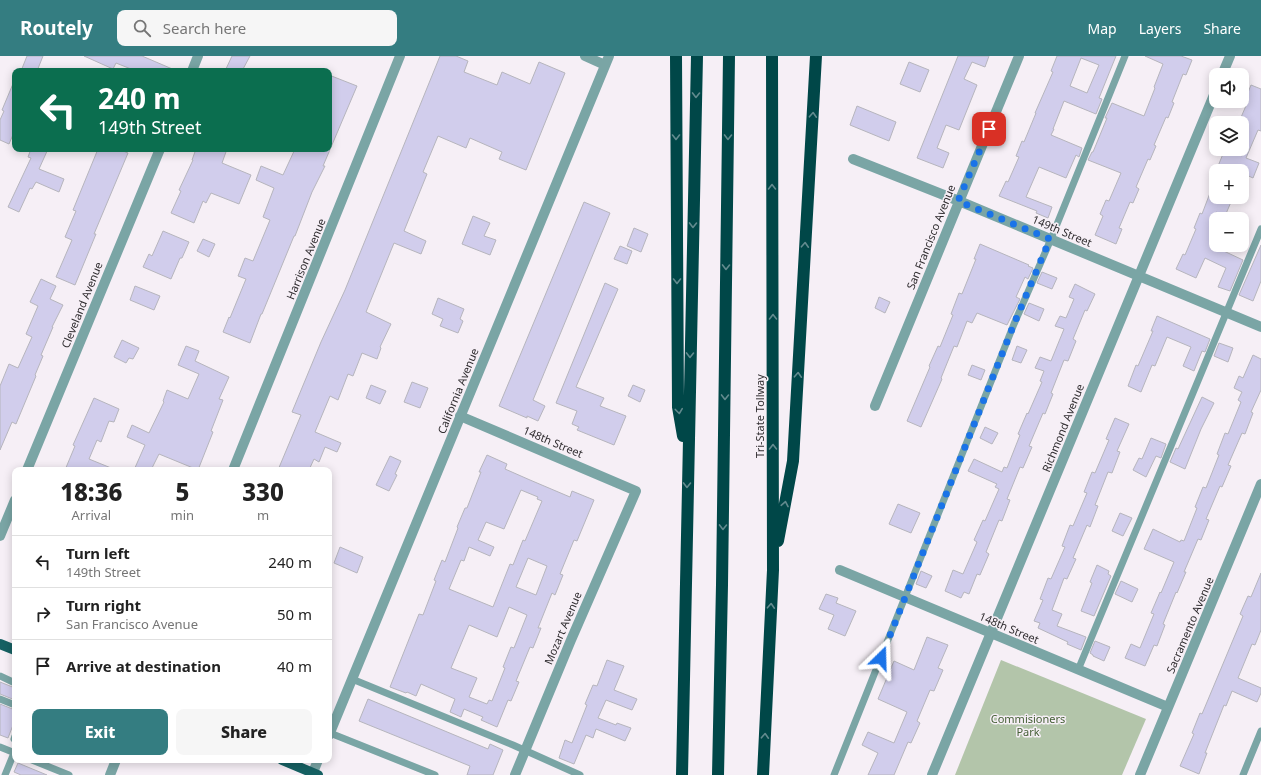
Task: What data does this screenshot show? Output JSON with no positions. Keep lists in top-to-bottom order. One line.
{"streets":{"highway":["Tri-State Tollway"],"street":["149th Street","San Francisco Avenue","Harrison Avenue","Cleveland Avenue","California Avenue","Richmond Avenue","148th Street","Sacramento Avenue","Mozart Avenue"]},"crossings":[["149th Street","San Francisco Avenue"],["149th Street","Richmond Avenue"],["California Avenue","148th Street"],["Richmond Avenue","148th Street"],["148th Street","Sacramento Avenue"],["148th Street","Mozart Avenue"]],"parks":["Commisioners Park"],"page":{"header":"Routely","search":"Search here","nav":["Map","Layers","Share"],"map_buttons":["+","−"],"turn":["240 m","149th Street"],"eta":["18:36","Arrival","5","min","330","m"],"list":[{"name":"Turn left","note":"149th Street","value":"240 m"},{"name":"Turn right","note":"San Francisco Avenue","value":"50 m"},{"name":"Arrive at destination","value":"40 m"}],"buttons":["Exit","Share"]}}
